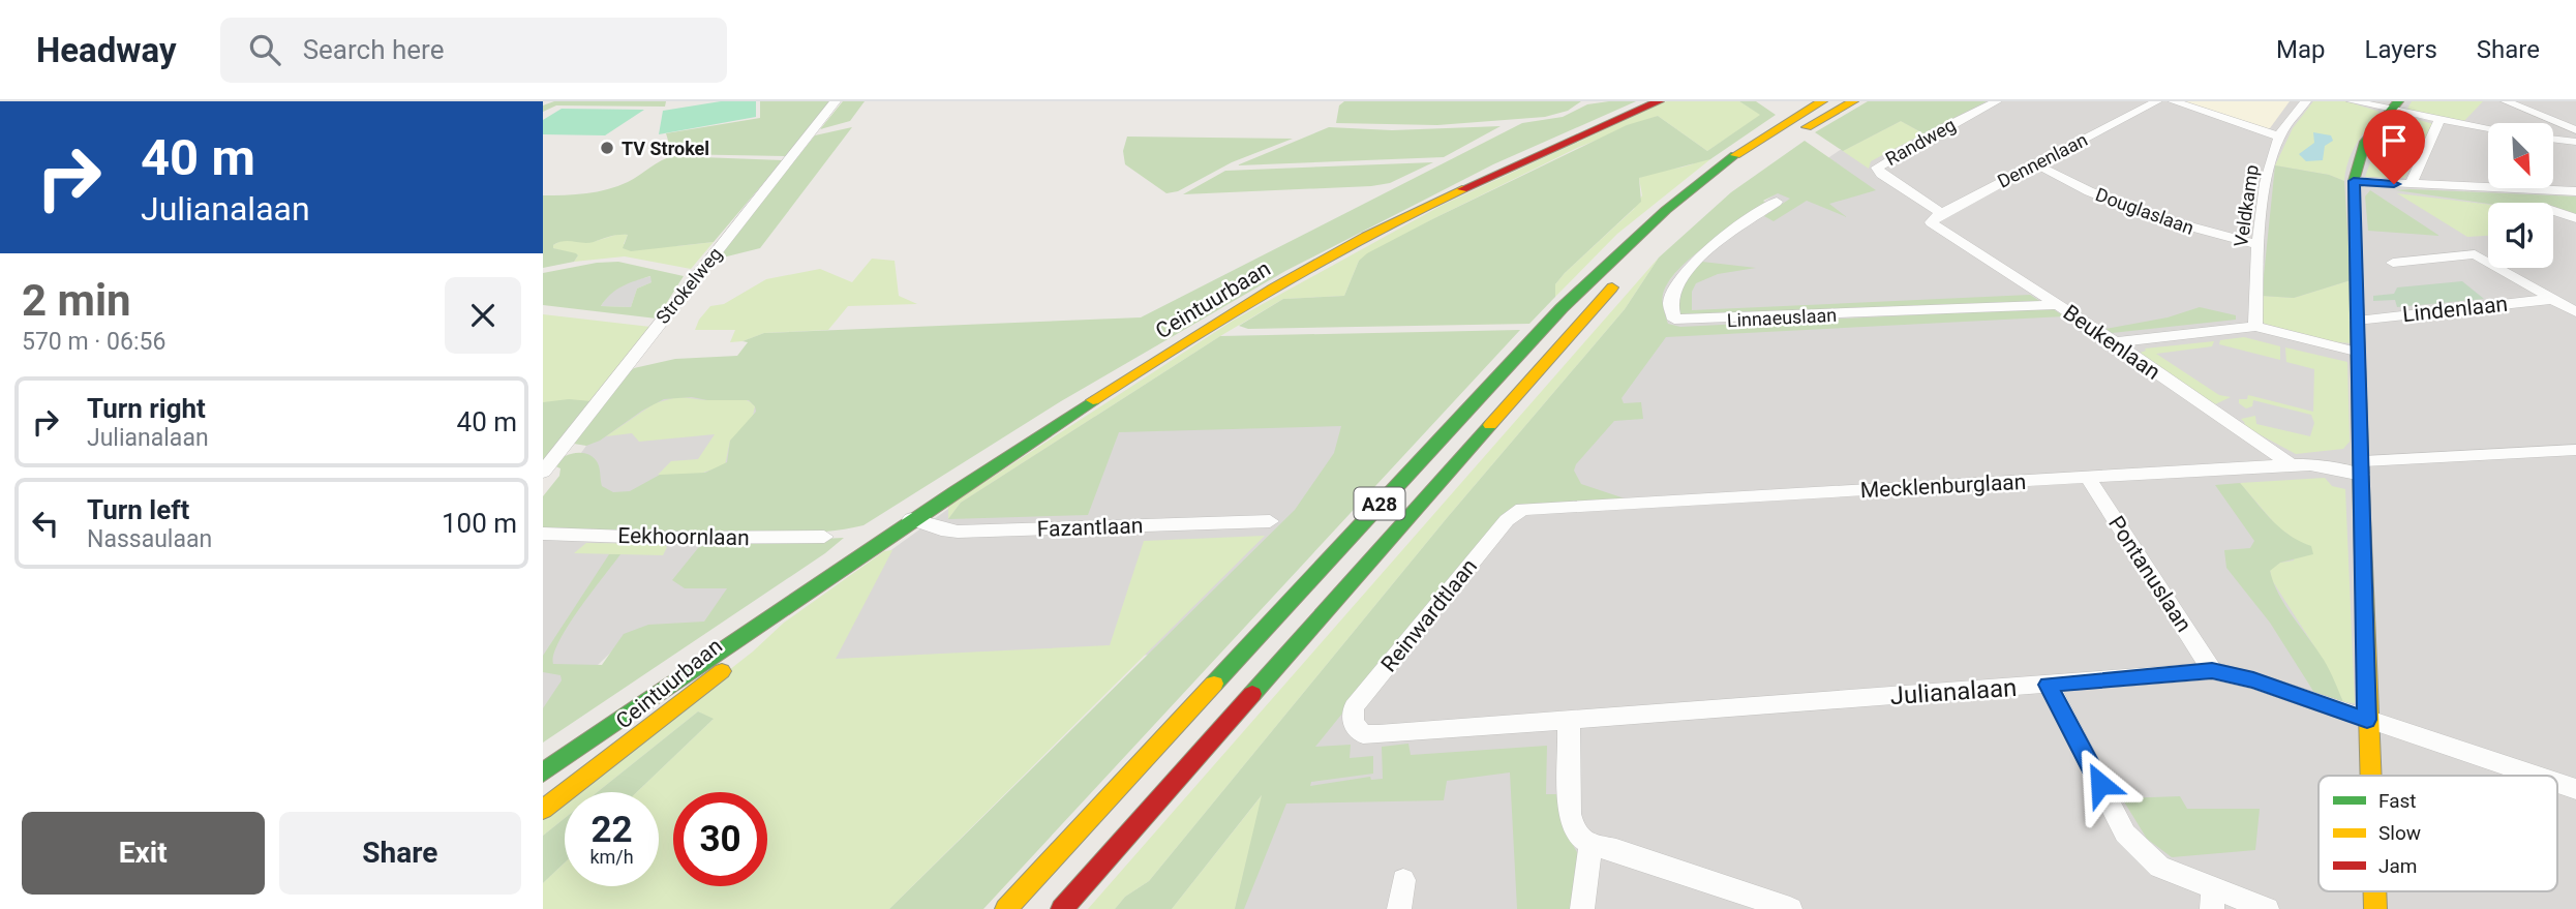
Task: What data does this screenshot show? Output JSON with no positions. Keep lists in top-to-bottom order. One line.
{"streets":{"main road":["Ceintuurbaan","A28"],"street":["Randweg","Dennenlaan","Veldkamp","Douglaslaan","Strokelweg","Lindenlaan","Linnaeuslaan","Beukenlaan","Mecklenburglaan","Fazantlaan","Eekhoornlaan","Pontanuslaan","Reinwardtlaan","Julianalaan"]},"crossings":[["Randweg","Dennenlaan"],["Randweg","Beukenlaan"],["Dennenlaan","Douglaslaan"],["Dennenlaan","Beukenlaan"],["Veldkamp","Douglaslaan"],["Ceintuurbaan","Fazantlaan"],["Linnaeuslaan","Beukenlaan"],["Beukenlaan","Mecklenburglaan"],["Mecklenburglaan","Pontanuslaan"],["Mecklenburglaan","Reinwardtlaan"],["Pontanuslaan","Julianalaan"],["Reinwardtlaan","Julianalaan"]],"places":["TV Strokel"],"legend":["Fast","Slow","Jam"],"north":"bottom right","page":{"header":"Headway","search":"Search here","nav":["Map","Layers","Share"],"turn":["40 m","Julianalaan"],"heading":["2 min","570 m · 06:56"],"list":[{"name":"Turn right","note":"Julianalaan","value":"40 m"},{"name":"Turn left","note":"Nassaulaan","value":"100 m"}],"speed":"22 km/h","limit":"30","buttons":["Exit","Share"]}}
